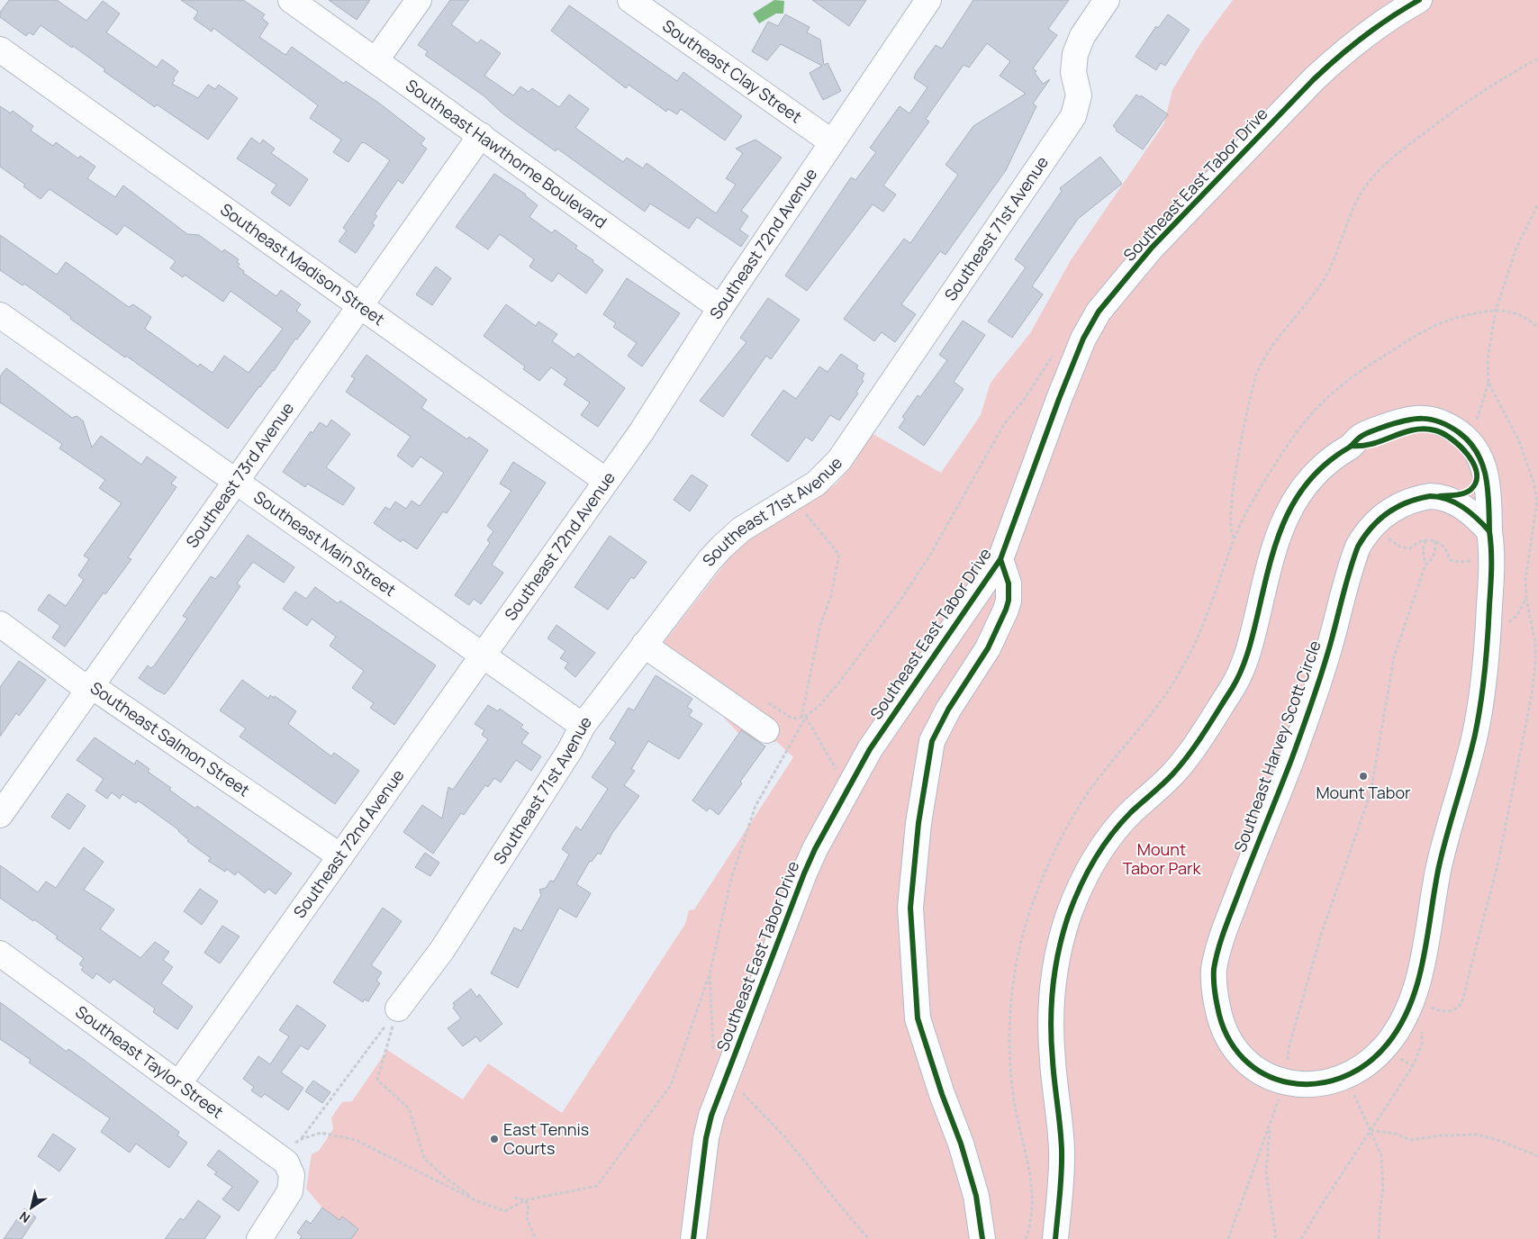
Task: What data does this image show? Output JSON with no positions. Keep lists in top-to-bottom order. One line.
{"streets":{"street":["Southeast Clay Street","Southeast Hawthorne Boulevard","Southeast East Tabor Drive","Southeast 71st Avenue","Southeast 72nd Avenue","Southeast Madison Street","Southeast 73rd Avenue","Southeast Main Street","Southeast Salmon Street","Southeast Harvey Scott Circle","Southeast Taylor Street"]},"crossings":[["Southeast Clay Street","Southeast 72nd Avenue"],["Southeast Hawthorne Boulevard","Southeast 72nd Avenue"],["Southeast Hawthorne Boulevard","Southeast 73rd Avenue"],["Southeast 71st Avenue","Southeast Main Street"],["Southeast 72nd Avenue","Southeast Madison Street"],["Southeast 72nd Avenue","Southeast Main Street"],["Southeast 72nd Avenue","Southeast Salmon Street"],["Southeast 72nd Avenue","Southeast Taylor Street"],["Southeast Madison Street","Southeast 73rd Avenue"],["Southeast 73rd Avenue","Southeast Main Street"],["Southeast 73rd Avenue","Southeast Salmon Street"]],"parks":["Mount Tabor Park"],"places":["Mount Tabor","East Tennis Courts"],"north":"bottom left"}
